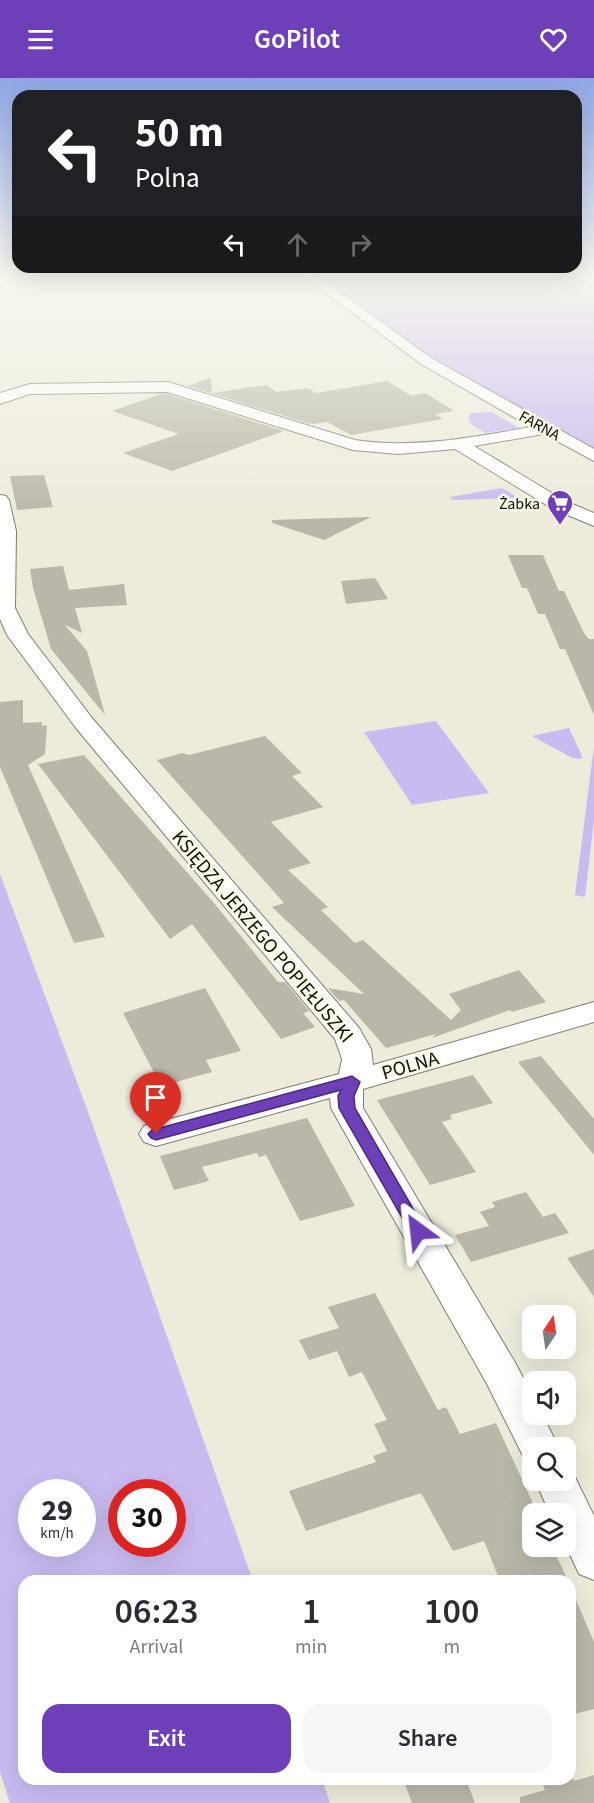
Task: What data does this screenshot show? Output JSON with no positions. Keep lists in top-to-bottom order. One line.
{"streets":{"street":["FARNA","KSIĘDZA JERZEGO POPIEŁUSZKI","POLNA"]},"crossings":[["KSIĘDZA JERZEGO POPIEŁUSZKI","POLNA"]],"places":{"supermarket":["Żabka"]},"north":"top","page":{"header":"GoPilot","turn":["50 m","Polna"],"speed":"29 km/h","limit":"30","eta":["06:23","Arrival","1","min","100","m"],"buttons":["Exit","Share"]}}
